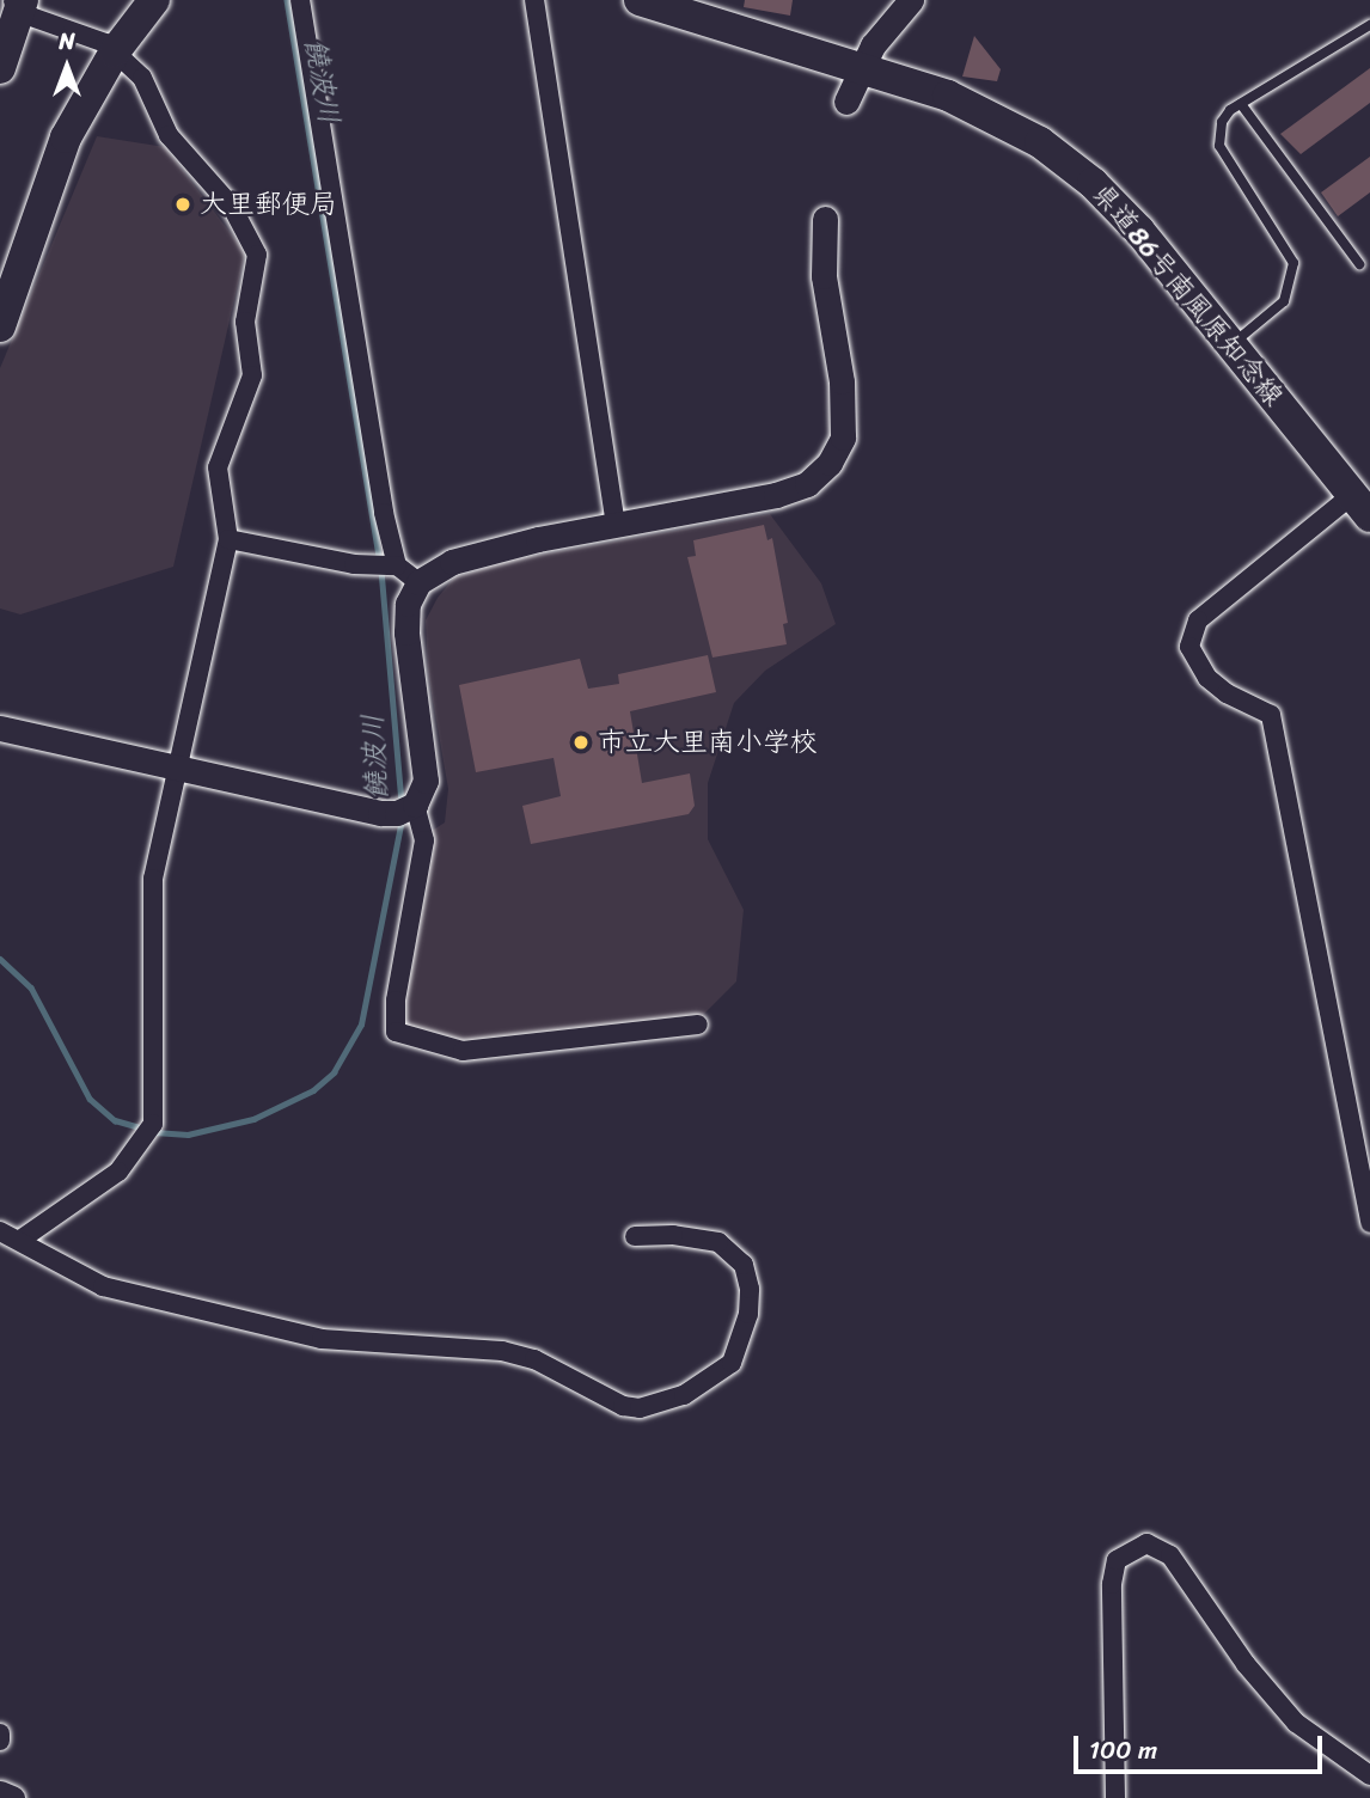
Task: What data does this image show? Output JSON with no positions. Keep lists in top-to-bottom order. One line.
{"streets":{"main road":["県道86号南風原知念線"]},"water":["饒波川"],"places":["大里郵便局","市立大里南小学校"],"scale_bar":"100 m","north":"top"}
